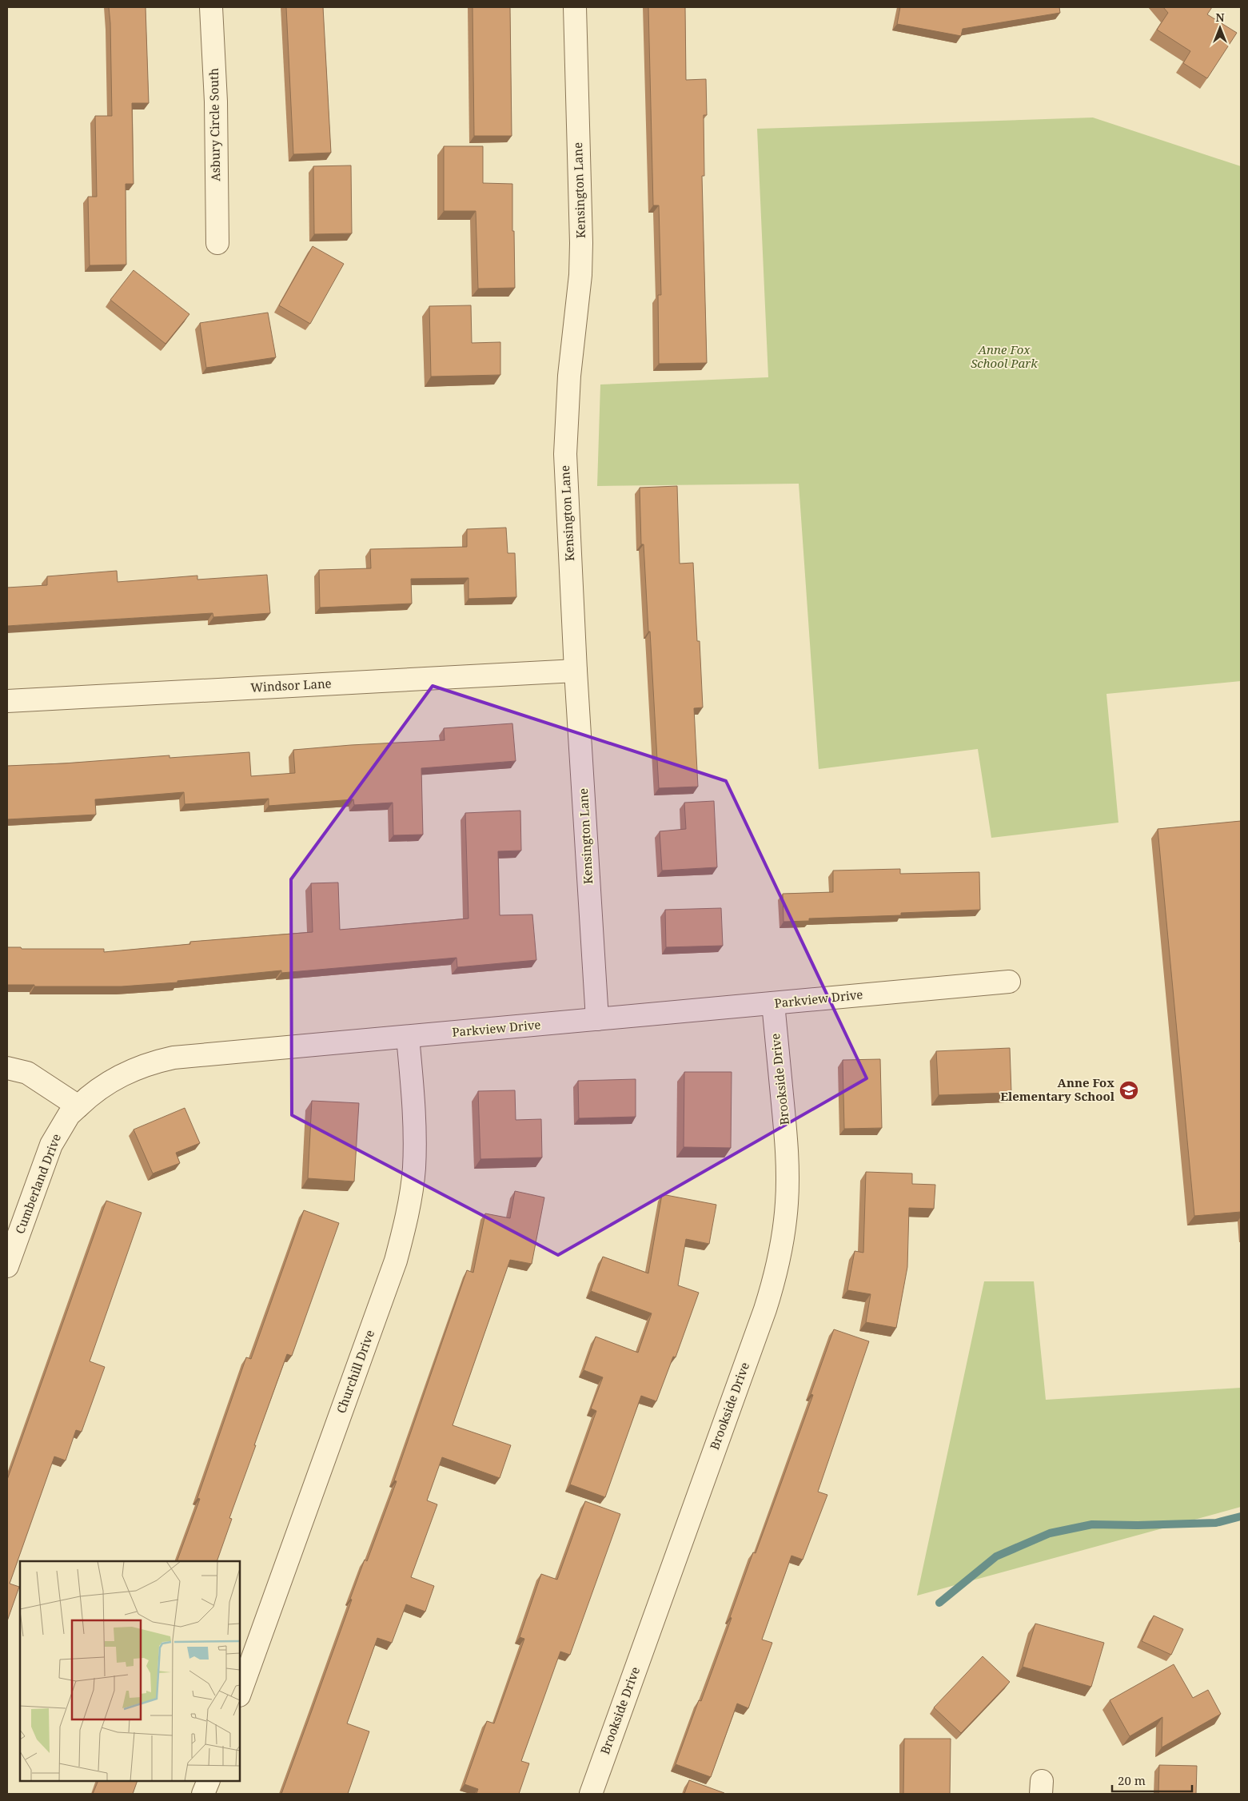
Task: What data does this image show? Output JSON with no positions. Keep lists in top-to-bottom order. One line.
{"streets":{"street":["Asbury Circle South","Kensington Lane","Windsor Lane","Parkview Drive","Brookside Drive","Cumberland Drive","Churchill Drive"]},"crossings":[["Kensington Lane","Windsor Lane"],["Kensington Lane","Parkview Drive"],["Parkview Drive","Brookside Drive"],["Parkview Drive","Cumberland Drive"],["Parkview Drive","Churchill Drive"]],"parks":["Anne Fox School Park"],"places":{"school or university":["Anne Fox Elementary School"]},"scale_bar":"20 m","north":"top"}
